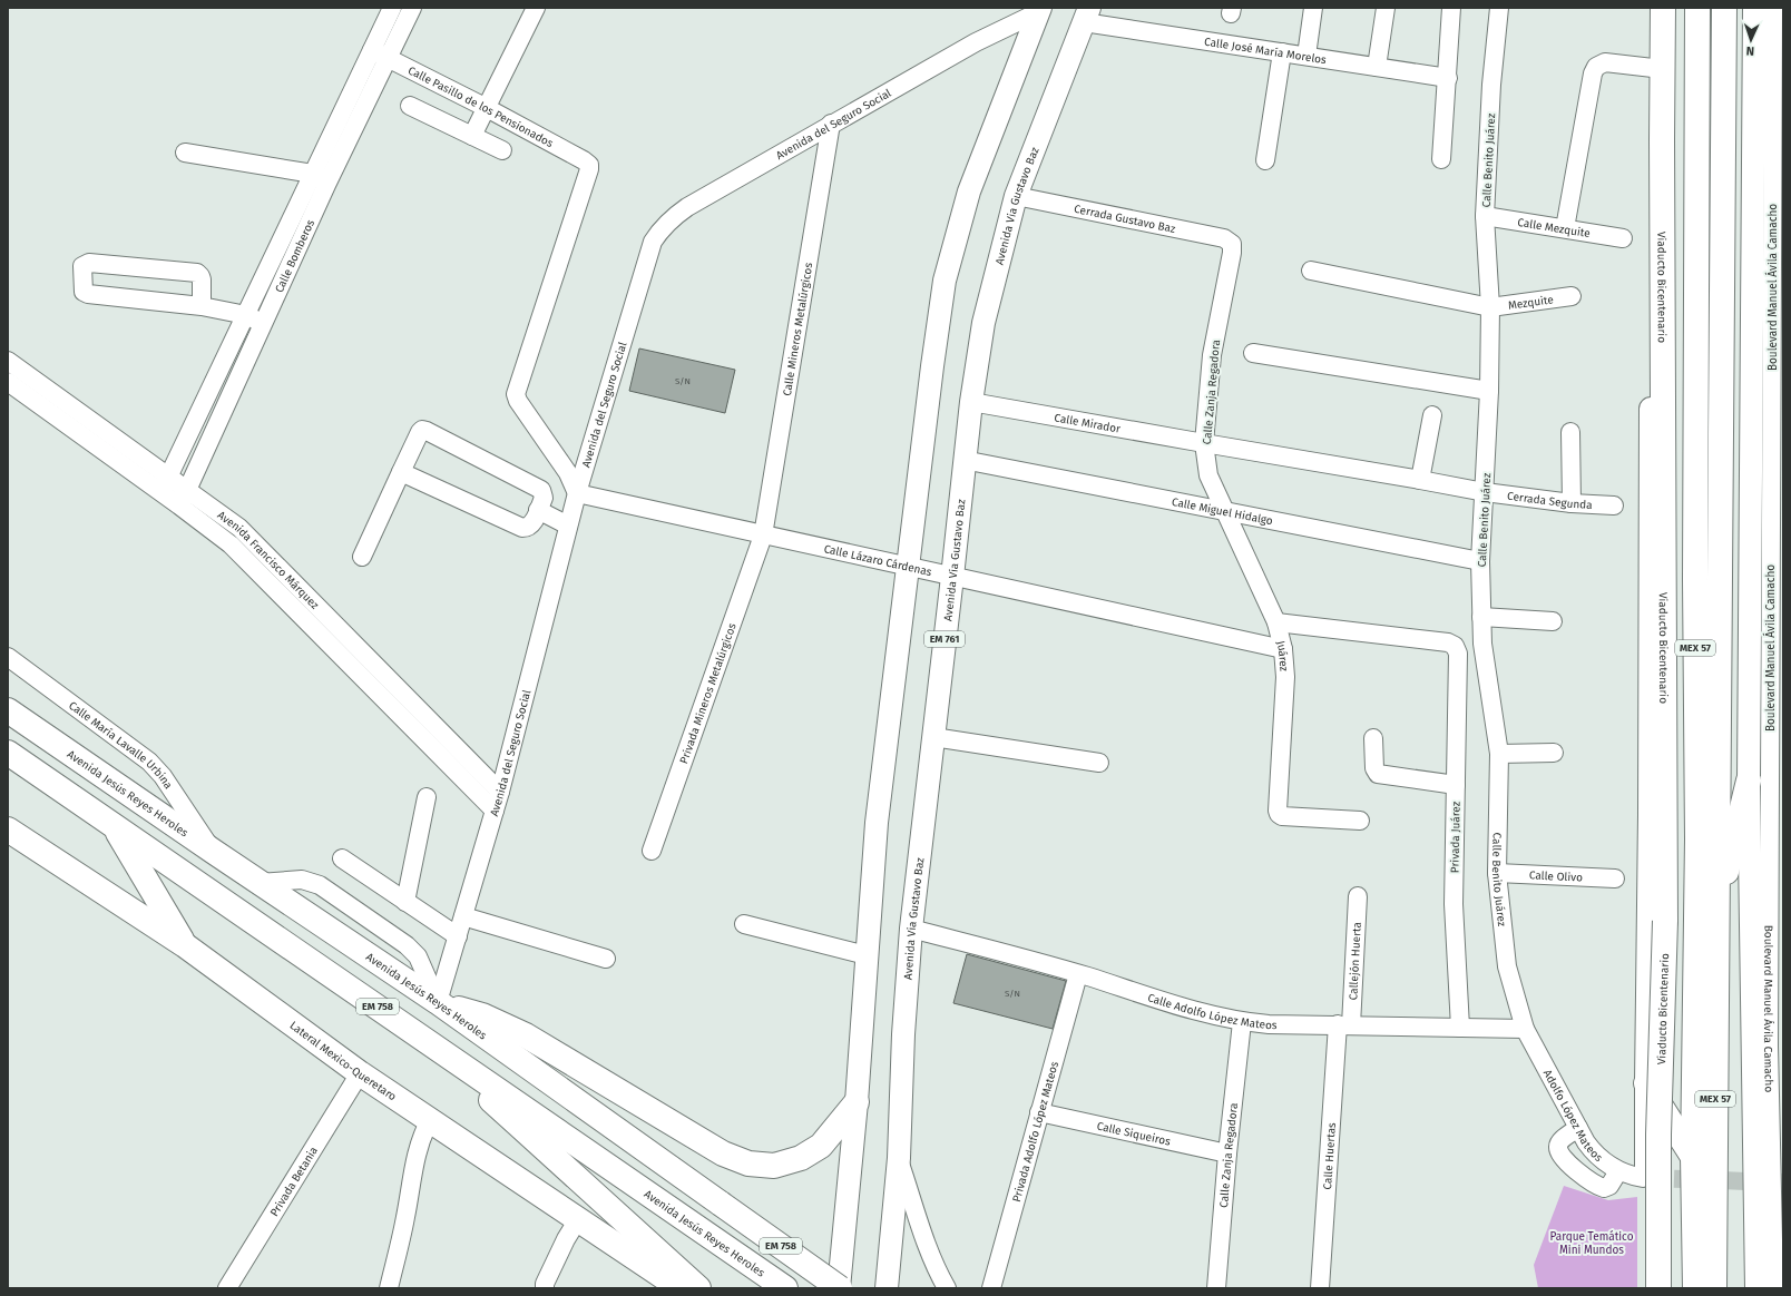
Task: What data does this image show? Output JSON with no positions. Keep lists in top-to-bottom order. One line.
{"streets":{"highway":["Viaducto Bicentenario","MEX 57","Avenida Jesús Reyes Heroles","EM 758","Lateral Mexico-Queretaro"],"main road":["Avenida Via Gustavo Baz","Boulevard Manuel Ávila Camacho","EM 761"],"street":["Calle José María Morelos","Calle Pasillo de los Pensionados","Avenida del Seguro Social","Calle Benito Juárez","Cerrada Gustavo Baz","Calle Mezquite","Calle Bomberos","Mezquite","Calle Mineros Metalúrgicos","Calle Zanja Regadora","Calle Mirador","Cerrada Segunda","Calle Miguel Hidalgo","Avenida Francisco Márquez","Calle Lázaro Cárdenas","Juárez","Privada Mineros Metalúrgicos","Calle María Lavalle Urbina","Privada Juárez","Calle Olivo","Callejón Huerta","Calle Adolfo López Mateos","Adolfo López Mateos","Privada Adolfo López Mateos","Calle Siqueiros","Calle Huertas","Privada Betania"]},"crossings":[["Calle José María Morelos","Avenida Via Gustavo Baz"],["Calle Pasillo de los Pensionados","Avenida del Seguro Social"],["Calle Pasillo de los Pensionados","Calle Bomberos"],["Calle Pasillo de los Pensionados","Calle Lázaro Cárdenas"],["Avenida del Seguro Social","Calle Mineros Metalúrgicos"],["Avenida del Seguro Social","Avenida Francisco Márquez"],["Avenida del Seguro Social","Calle Lázaro Cárdenas"],["Avenida del Seguro Social","Avenida Jesús Reyes Heroles"],["Calle Benito Juárez","Calle Mezquite"],["Calle Benito Juárez","Mezquite"],["Calle Benito Juárez","Cerrada Segunda"],["Calle Benito Juárez","Calle Miguel Hidalgo"],["Calle Benito Juárez","Calle Olivo"],["Calle Benito Juárez","Calle Adolfo López Mateos"],["Calle Benito Juárez","Adolfo López Mateos"],["Avenida Via Gustavo Baz","Cerrada Gustavo Baz"],["Avenida Via Gustavo Baz","Calle Mirador"],["Avenida Via Gustavo Baz","Calle Miguel Hidalgo"],["Avenida Via Gustavo Baz","Calle Lázaro Cárdenas"],["Avenida Via Gustavo Baz","Calle Adolfo López Mateos"],["Cerrada Gustavo Baz","Calle Zanja Regadora"],["Calle Bomberos","Avenida Francisco Márquez"],["Calle Mineros Metalúrgicos","Calle Lázaro Cárdenas"],["Calle Mineros Metalúrgicos","Privada Mineros Metalúrgicos"],["Calle Zanja Regadora","Calle Mirador"],["Calle Zanja Regadora","Calle Miguel Hidalgo"],["Calle Zanja Regadora","Juárez"],["Calle Zanja Regadora","Calle Adolfo López Mateos"],["Calle Zanja Regadora","Calle Siqueiros"],["Calle Mirador","Cerrada Segunda"],["Calle Miguel Hidalgo","Juárez"],["Calle Lázaro Cárdenas","Juárez"],["Calle Lázaro Cárdenas","Privada Mineros Metalúrgicos"],["Juárez","Privada Juárez"],["Calle María Lavalle Urbina","Avenida Jesús Reyes Heroles"],["Privada Juárez","Calle Adolfo López Mateos"],["Callejón Huerta","Calle Adolfo López Mateos"],["Callejón Huerta","Calle Huertas"],["Calle Adolfo López Mateos","Adolfo López Mateos"],["Calle Adolfo López Mateos","Privada Adolfo López Mateos"],["Calle Adolfo López Mateos","Calle Huertas"],["Lateral Mexico-Queretaro","Privada Betania"],["Privada Adolfo López Mateos","Calle Siqueiros"]],"parks":["Parque Temático Mini Mundos"],"house_numbers":["S/N","S/N"],"north":"bottom"}
